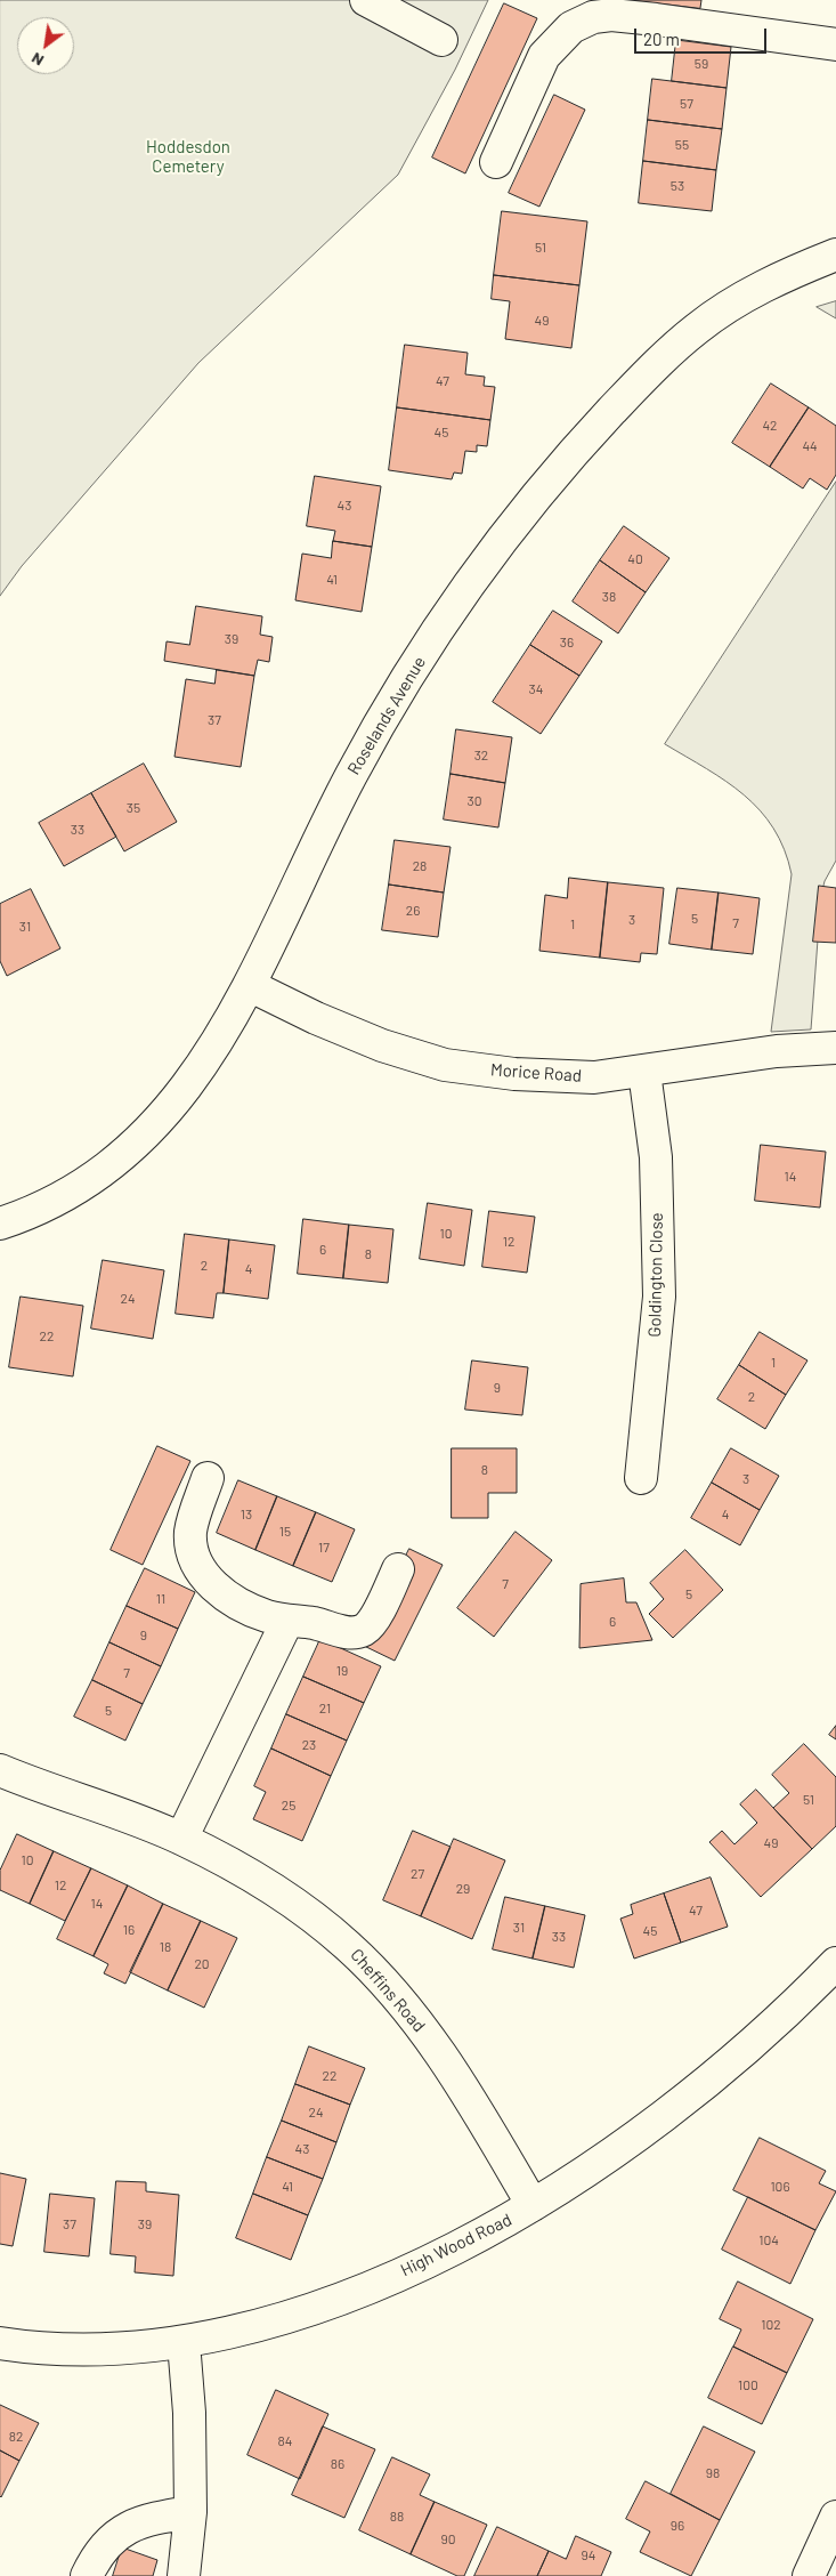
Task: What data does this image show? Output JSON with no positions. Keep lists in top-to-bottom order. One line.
{"streets":{"street":["Roselands Avenue","Morice Road","Goldington Close","Cheffins Road","High Wood Road"]},"crossings":[["Roselands Avenue","Morice Road"],["Morice Road","Goldington Close"],["Cheffins Road","High Wood Road"]],"parks":["Hoddesdon Cemetery"],"house_numbers":["59","57","55","53","51","49","47","42","45","44","43","40","41","38","39","36","34","37","32","30","35","33","28","26","5","3","7","1","31","14","10","12","6","8","2","4","24","22","1","9","2","8","3","13","4","15","17","7","5","11","6","9","19","7","21","5","23","51","25","49","10","27","12","29","14","47","31","16","45","33","18","20","22","24","43","41","106","37","39","104","102","100","82","84","86","98","88","96","90","94"],"scale_bar":"20 m","north":"bottom left"}
